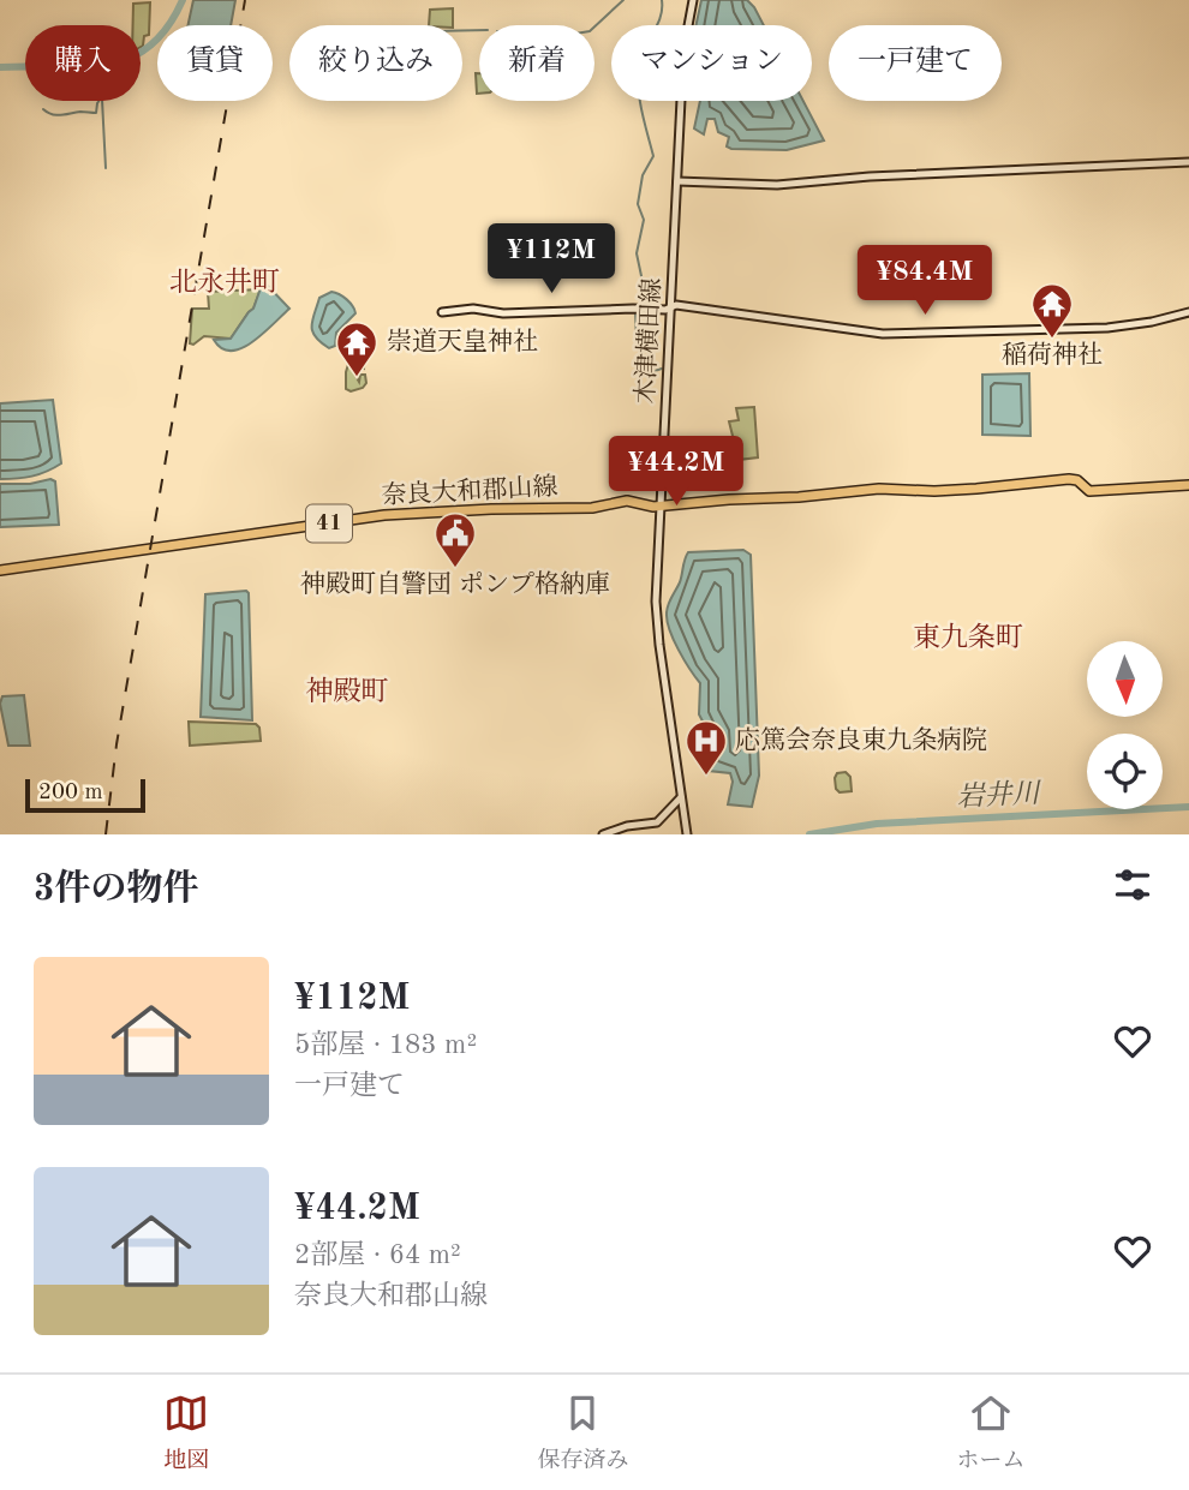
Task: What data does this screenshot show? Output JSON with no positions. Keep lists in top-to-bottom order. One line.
{"streets":{"main road":["奈良大和郡山線","41"],"street":["木津横田線"]},"crossings":[["木津横田線","奈良大和郡山線"]],"districts":["北永井町","東九条町","神殿町"],"water":["岩井川"],"places":{"temple":["稲荷神社","崇道天皇神社"],"public building":["神殿町自警団 ポンプ格納庫"],"hospital":["応篤会奈良東九条病院"]},"scale_bar":"200 m","north":"bottom","page":{"chip":["購入","賃貸","絞り込み","新着","マンション","一戸建て"],"price":["¥112M","¥84.4M","¥44.2M"],"scale":"200 m","heading":"3件の物件","list":[{"name":"¥112M","note":"5部屋 · 183 m² · 一戸建て"},{"name":"¥44.2M","note":"2部屋 · 64 m² · 奈良大和郡山線"}],"tabs":["地図","保存済み","ホーム"]}}
